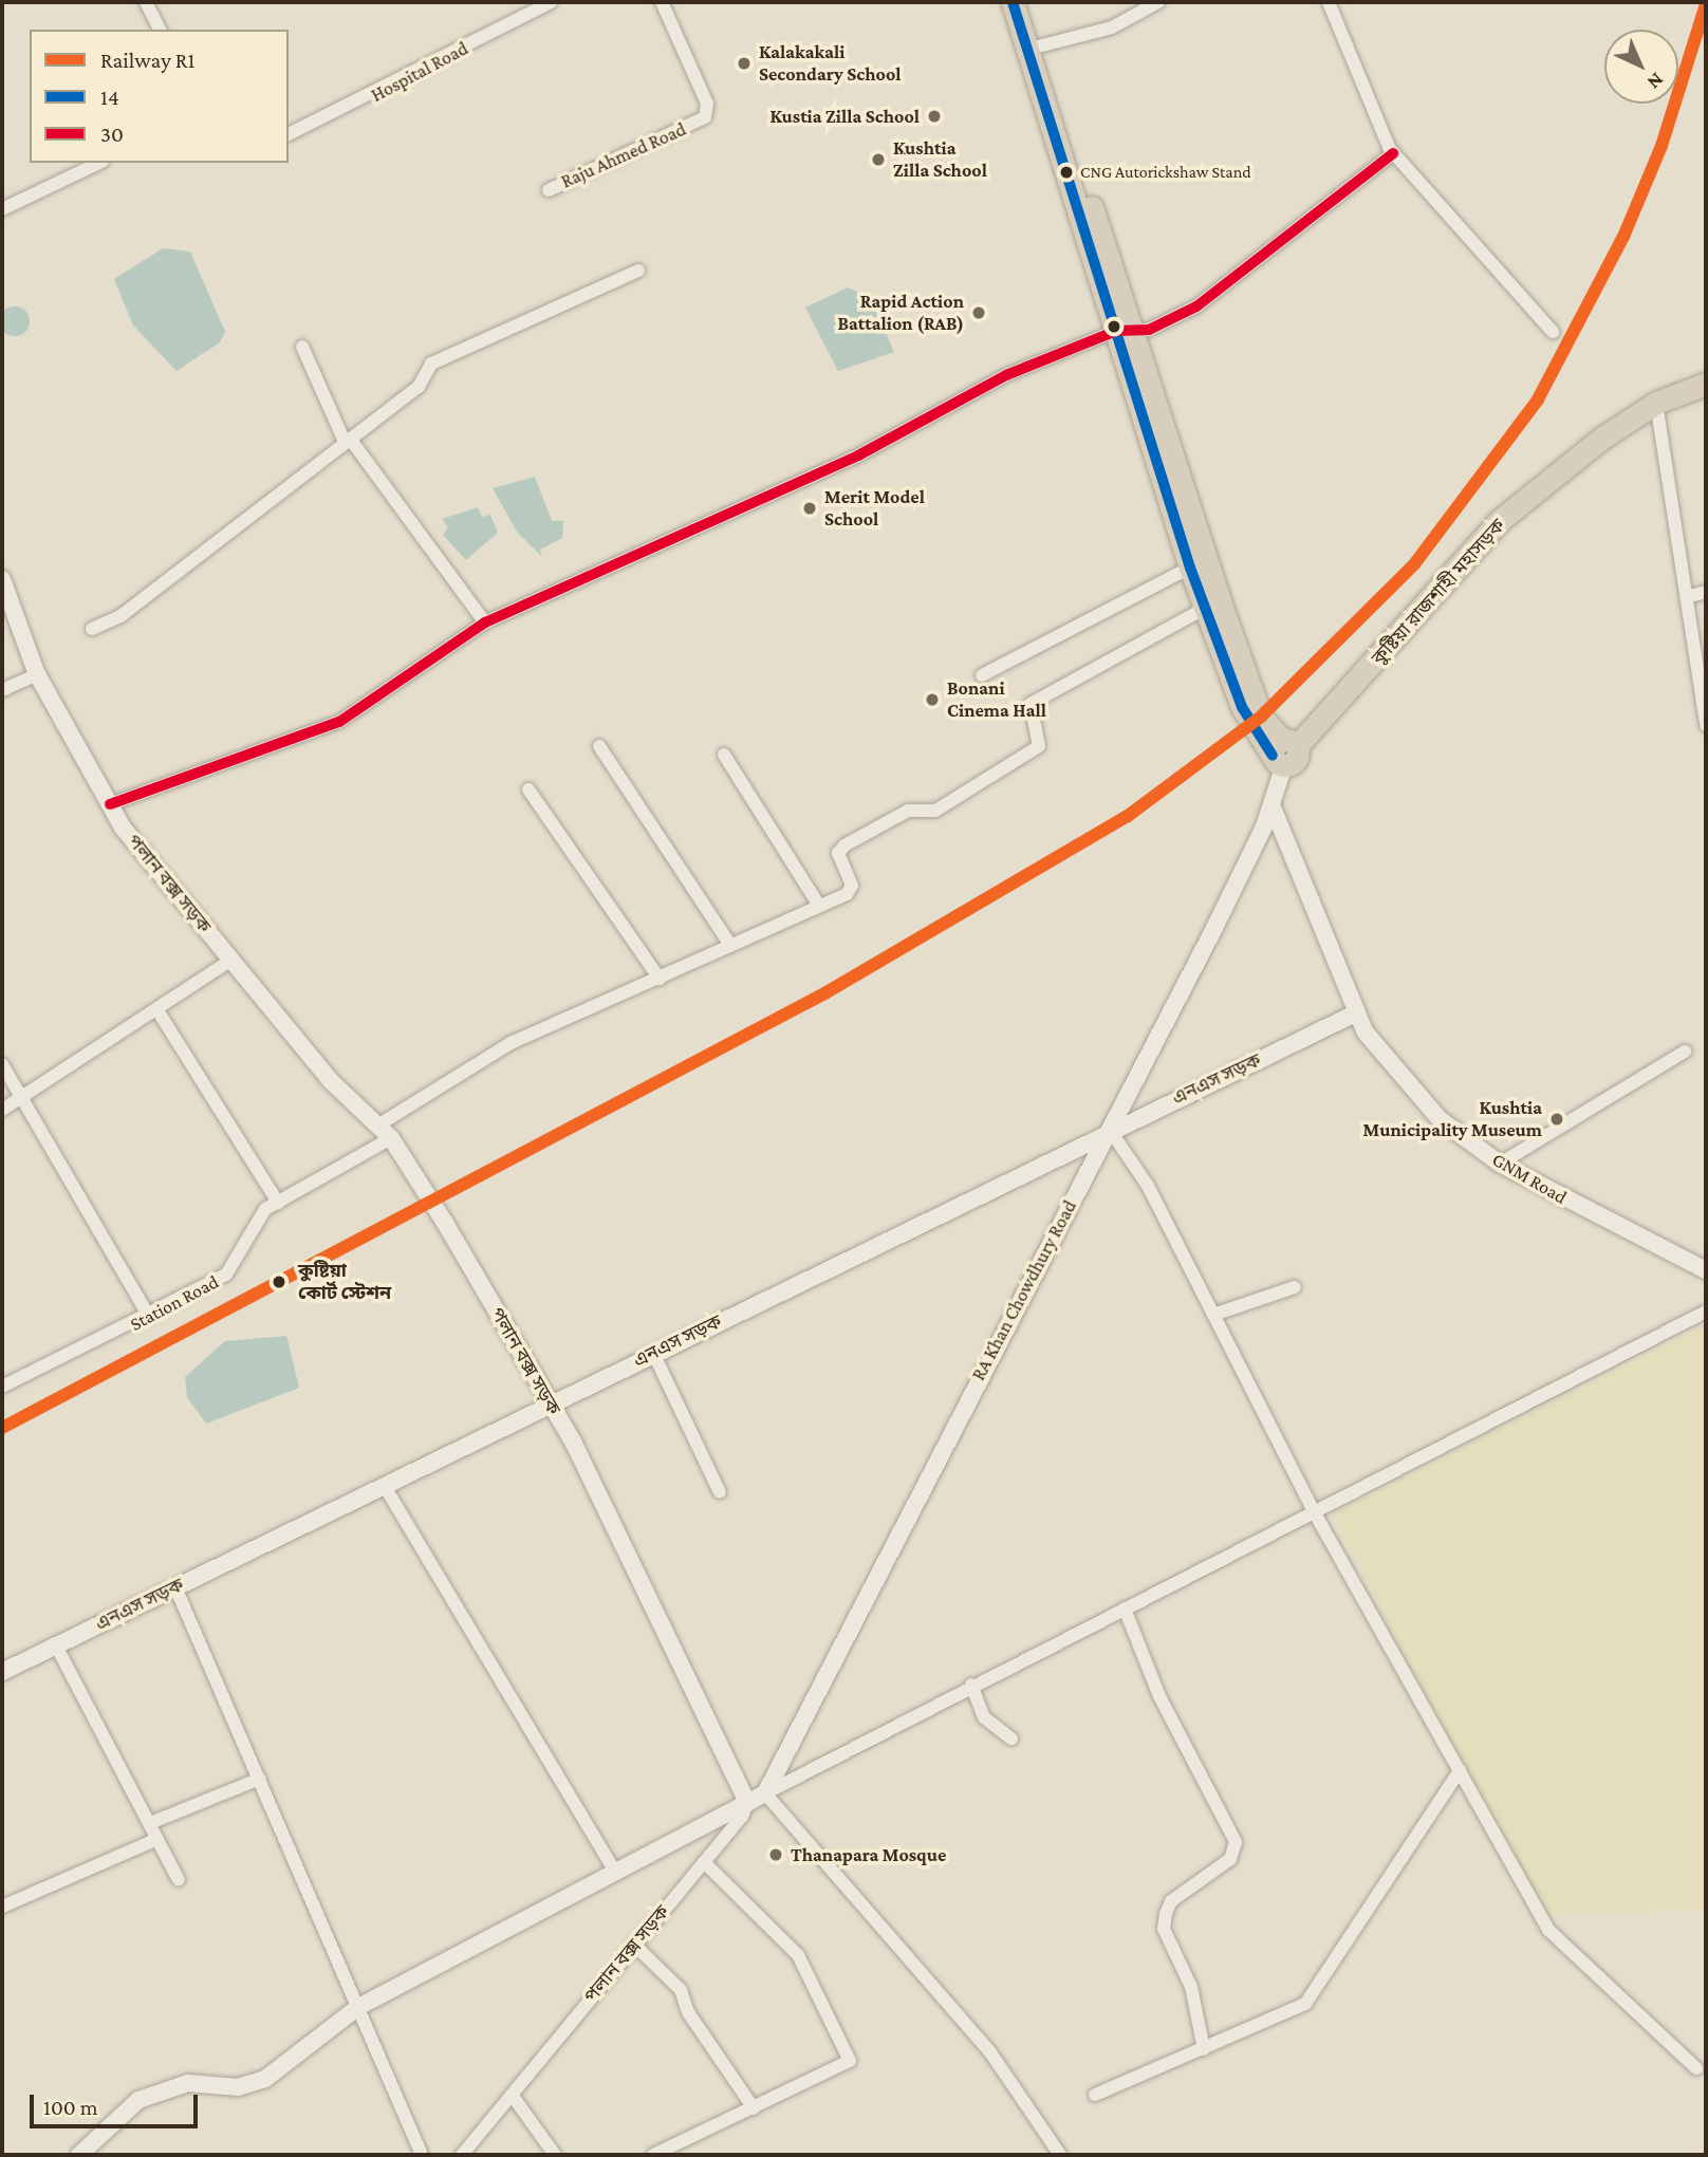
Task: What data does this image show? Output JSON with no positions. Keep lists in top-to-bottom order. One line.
{"streets":{"highway":["কুষ্টিয়া রাজশাহী মহাসড়ক"],"street":["Hospital Road","Raju Ahmed Road","পলান বক্স সড়ক","এনএস সড়ক","GNM Road","RA Khan Chowdhury Road","Station Road"]},"crossings":[["কুষ্টিয়া রাজশাহী মহাসড়ক","RA Khan Chowdhury Road"],["পলান বক্স সড়ক","এনএস সড়ক"],["পলান বক্স সড়ক","Station Road"],["এনএস সড়ক","GNM Road"],["এনএস সড়ক","RA Khan Chowdhury Road"],["GNM Road","RA Khan Chowdhury Road"]],"places":["Kalakakali Secondary School","Kustia Zilla School","Kushtia Zilla School","CNG Autorickshaw Stand","Rapid Action Battalion (RAB)","Merit Model School","Bonani Cinema Hall","Kushtia Municipality Museum","কুষ্টিয়া কোর্ট স্টেশন","Thanapara Mosque"],"lines":["transit line 14","rail line R1","transit line 30"],"legend":["Railway R1","14","30"],"scale_bar":"100 m","north":"bottom right"}
